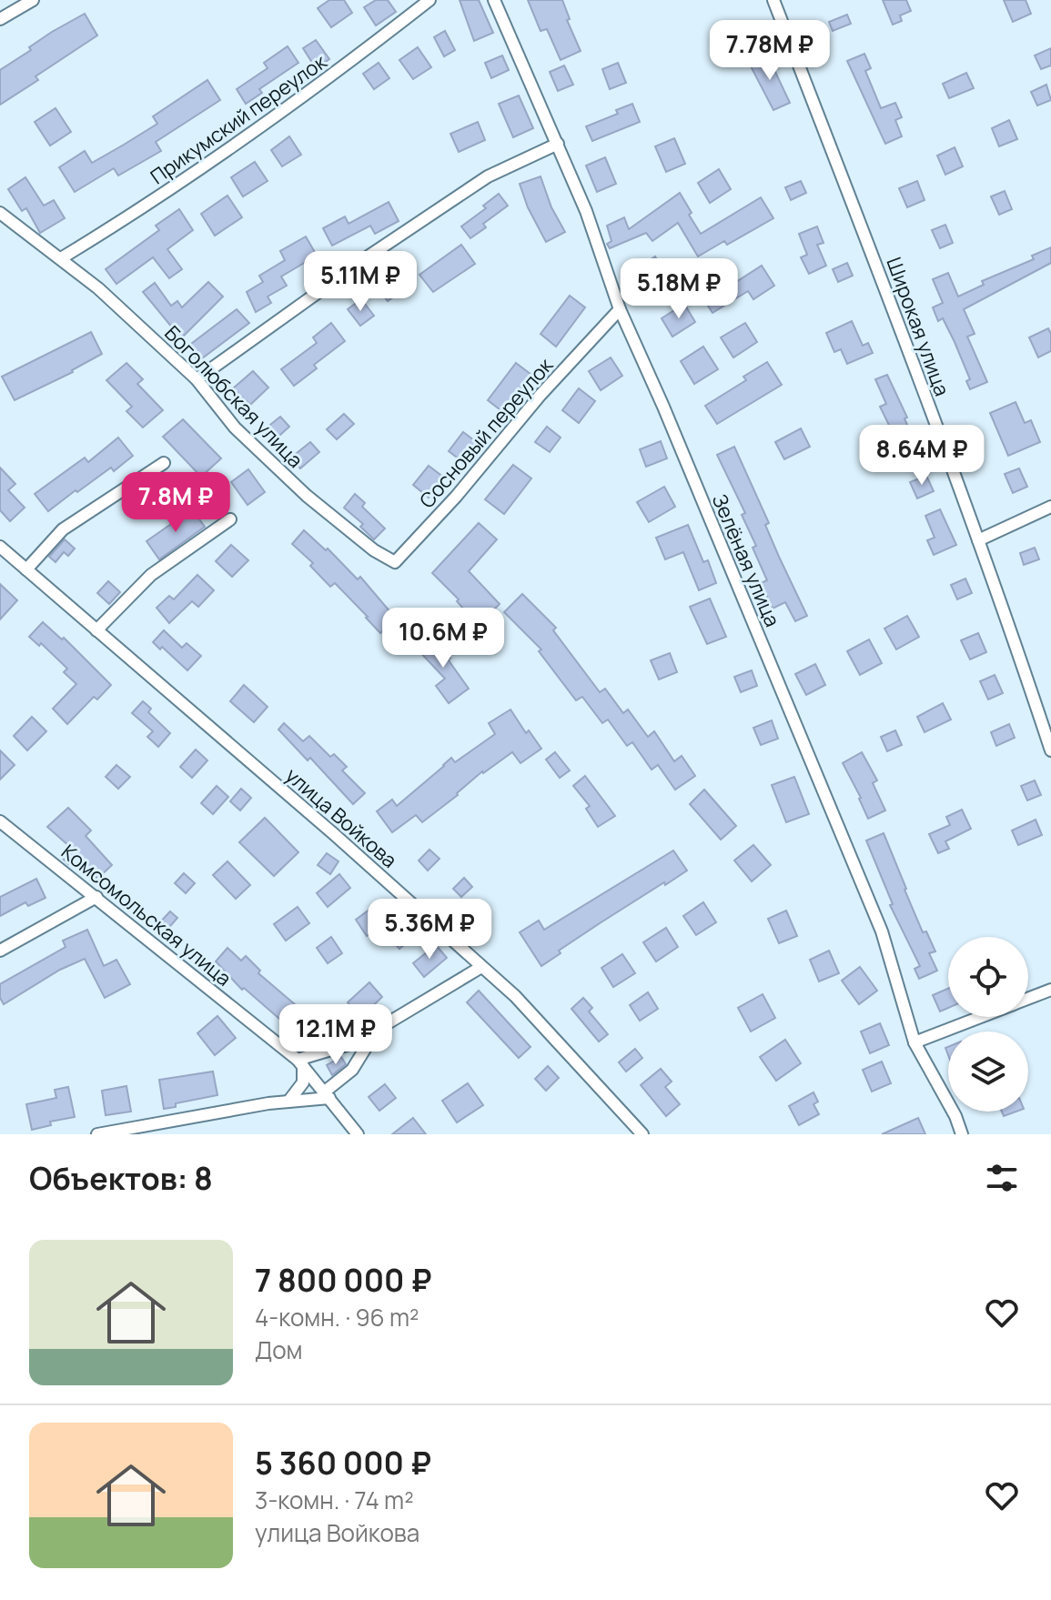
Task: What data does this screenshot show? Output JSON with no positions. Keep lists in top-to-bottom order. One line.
{"streets":{"street":["Прикумский переулок","Широкая улица","Боголюбская улица","Сосновый переулок","Зелёная улица","улица Войкова","Комсомольская улица"]},"crossings":[["Прикумский переулок","Боголюбская улица"],["Боголюбская улица","Сосновый переулок"],["Сосновый переулок","Зелёная улица"]],"page":{"price":["7.78M ₽","5.11M ₽","5.18M ₽","8.64M ₽","7.8M ₽","10.6M ₽","5.36M ₽","12.1M ₽"],"heading":"Объектов: 8","list":[{"name":"7 800 000 ₽","note":"4-комн. · 96 m² · Дом"},{"name":"5 360 000 ₽","note":"3-комн. · 74 m² · улица Войкова"}]}}
